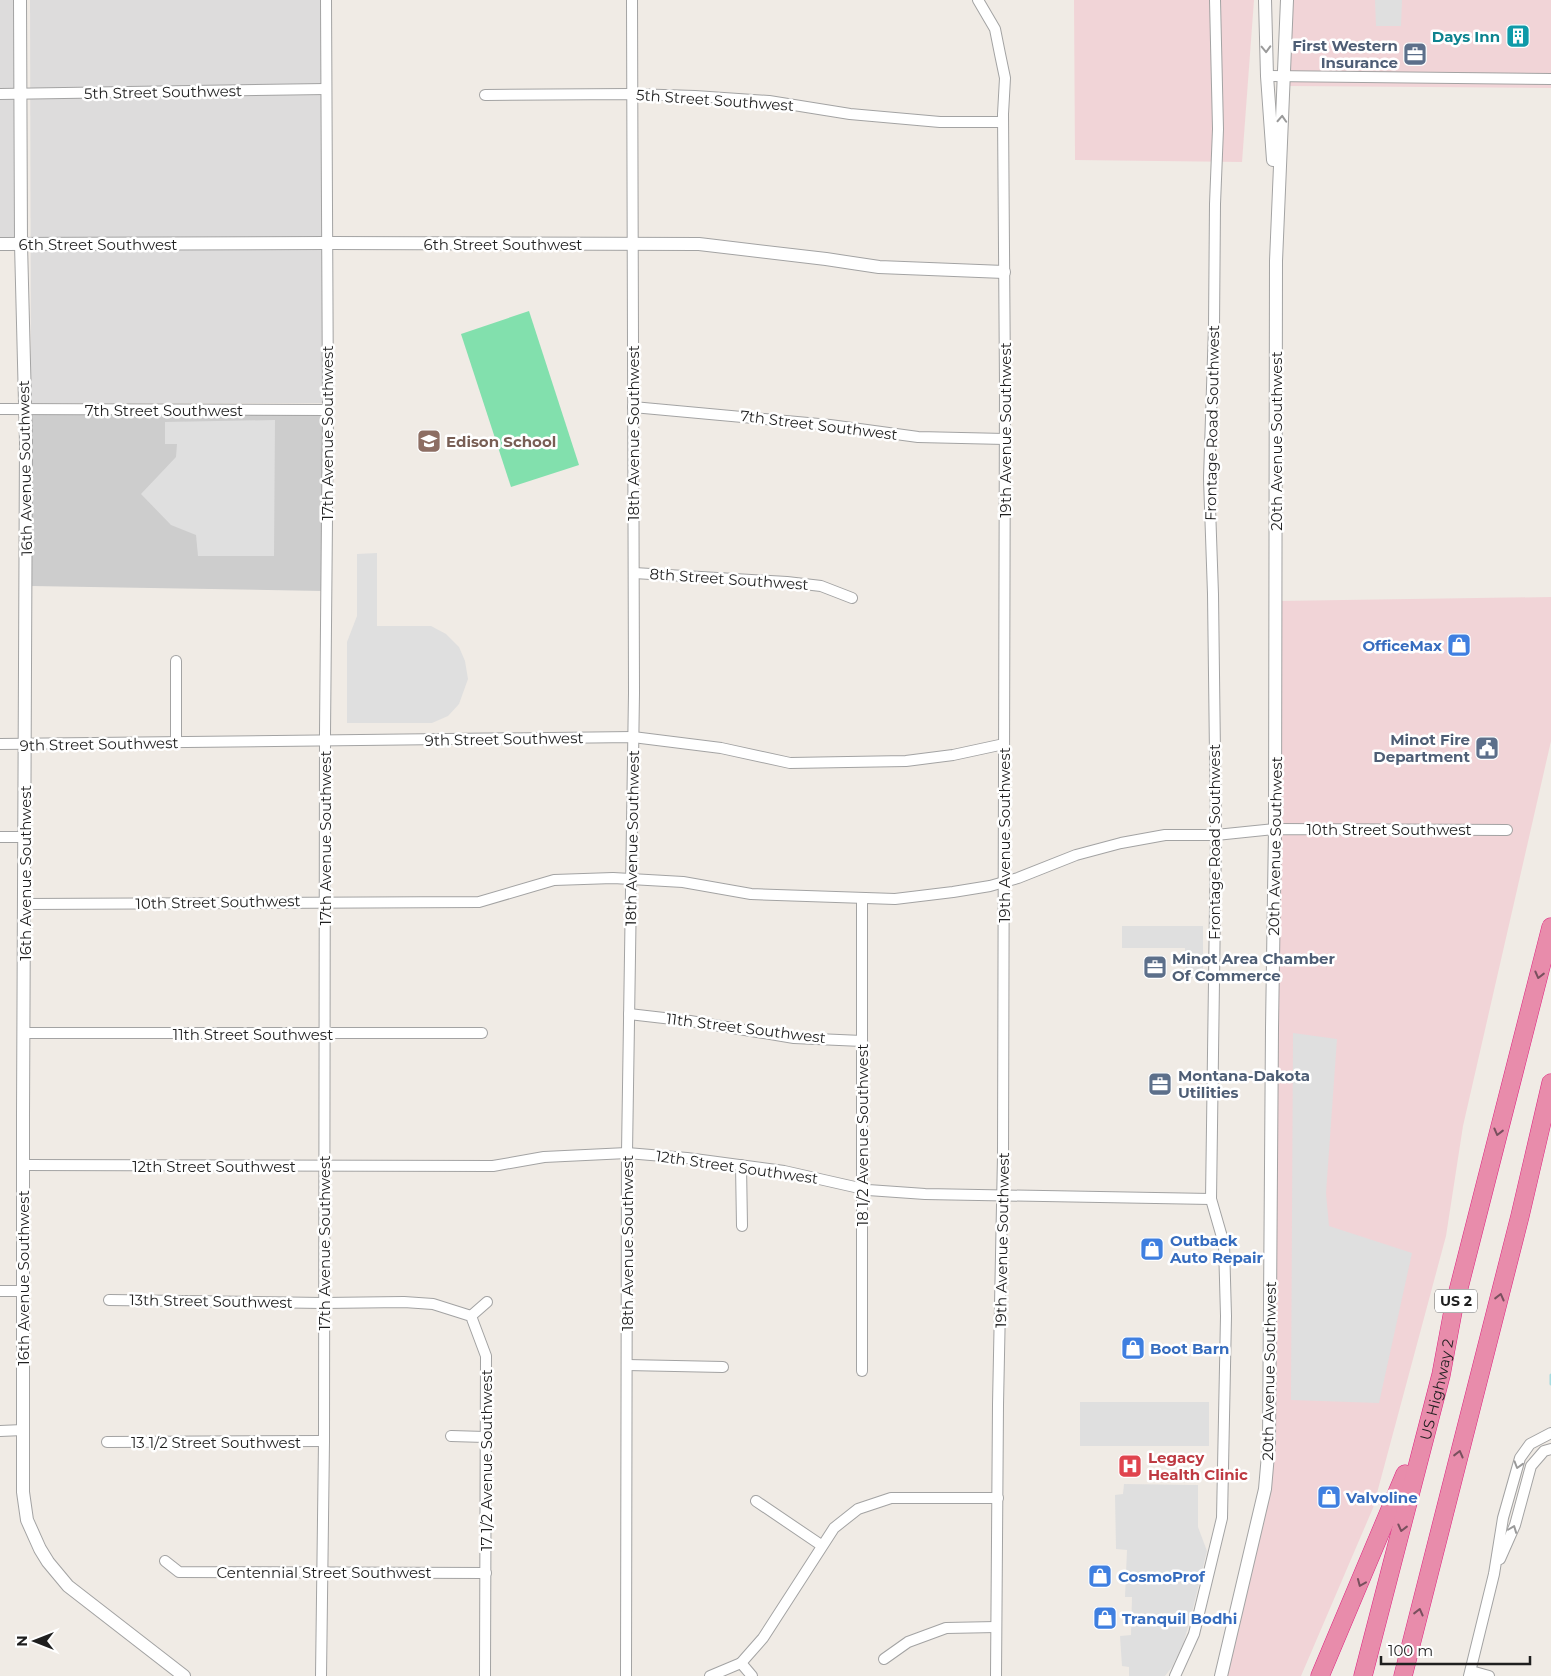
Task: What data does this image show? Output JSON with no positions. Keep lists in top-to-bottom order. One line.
{"streets":{"highway":["US 2","US Highway 2"],"street":["5th Street Southwest","6th Street Southwest","7th Street Southwest","Frontage Road Southwest","19th Avenue Southwest","17th Avenue Southwest","18th Avenue Southwest","20th Avenue Southwest","16th Avenue Southwest","8th Street Southwest","9th Street Southwest","10th Street Southwest","11th Street Southwest","18 1/2 Avenue Southwest","12th Street Southwest","13th Street Southwest","13 1/2 Street Southwest","17 1/2 Avenue Southwest","Centennial Street Southwest"]},"crossings":[["5th Street Southwest","19th Avenue Southwest"],["5th Street Southwest","17th Avenue Southwest"],["5th Street Southwest","18th Avenue Southwest"],["5th Street Southwest","16th Avenue Southwest"],["6th Street Southwest","19th Avenue Southwest"],["6th Street Southwest","17th Avenue Southwest"],["6th Street Southwest","18th Avenue Southwest"],["6th Street Southwest","16th Avenue Southwest"],["7th Street Southwest","19th Avenue Southwest"],["7th Street Southwest","17th Avenue Southwest"],["7th Street Southwest","18th Avenue Southwest"],["7th Street Southwest","16th Avenue Southwest"],["Frontage Road Southwest","10th Street Southwest"],["Frontage Road Southwest","12th Street Southwest"],["19th Avenue Southwest","9th Street Southwest"],["19th Avenue Southwest","10th Street Southwest"],["19th Avenue Southwest","12th Street Southwest"],["17th Avenue Southwest","9th Street Southwest"],["17th Avenue Southwest","10th Street Southwest"],["17th Avenue Southwest","11th Street Southwest"],["17th Avenue Southwest","12th Street Southwest"],["17th Avenue Southwest","13th Street Southwest"],["17th Avenue Southwest","13 1/2 Street Southwest"],["17th Avenue Southwest","Centennial Street Southwest"],["18th Avenue Southwest","8th Street Southwest"],["18th Avenue Southwest","9th Street Southwest"],["18th Avenue Southwest","10th Street Southwest"],["18th Avenue Southwest","11th Street Southwest"],["18th Avenue Southwest","12th Street Southwest"],["20th Avenue Southwest","10th Street Southwest"],["16th Avenue Southwest","9th Street Southwest"],["16th Avenue Southwest","10th Street Southwest"],["16th Avenue Southwest","11th Street Southwest"],["16th Avenue Southwest","12th Street Southwest"],["10th Street Southwest","18 1/2 Avenue Southwest"],["11th Street Southwest","18 1/2 Avenue Southwest"],["18 1/2 Avenue Southwest","12th Street Southwest"],["13th Street Southwest","17 1/2 Avenue Southwest"],["17 1/2 Avenue Southwest","Centennial Street Southwest"]],"places":{"building":["Days Inn"],"office":["First Western Insurance","Minot Area Chamber Of Commerce","Montana-Dakota Utilities"],"school or university":["Edison School"],"shop":["OfficeMax","Outback Auto Repair","Boot Barn","Valvoline","CosmoProf","Tranquil Bodhi"],"public building":["Minot Fire Department"],"hospital":["Legacy Health Clinic"]},"scale_bar":"100 m","north":"left"}
